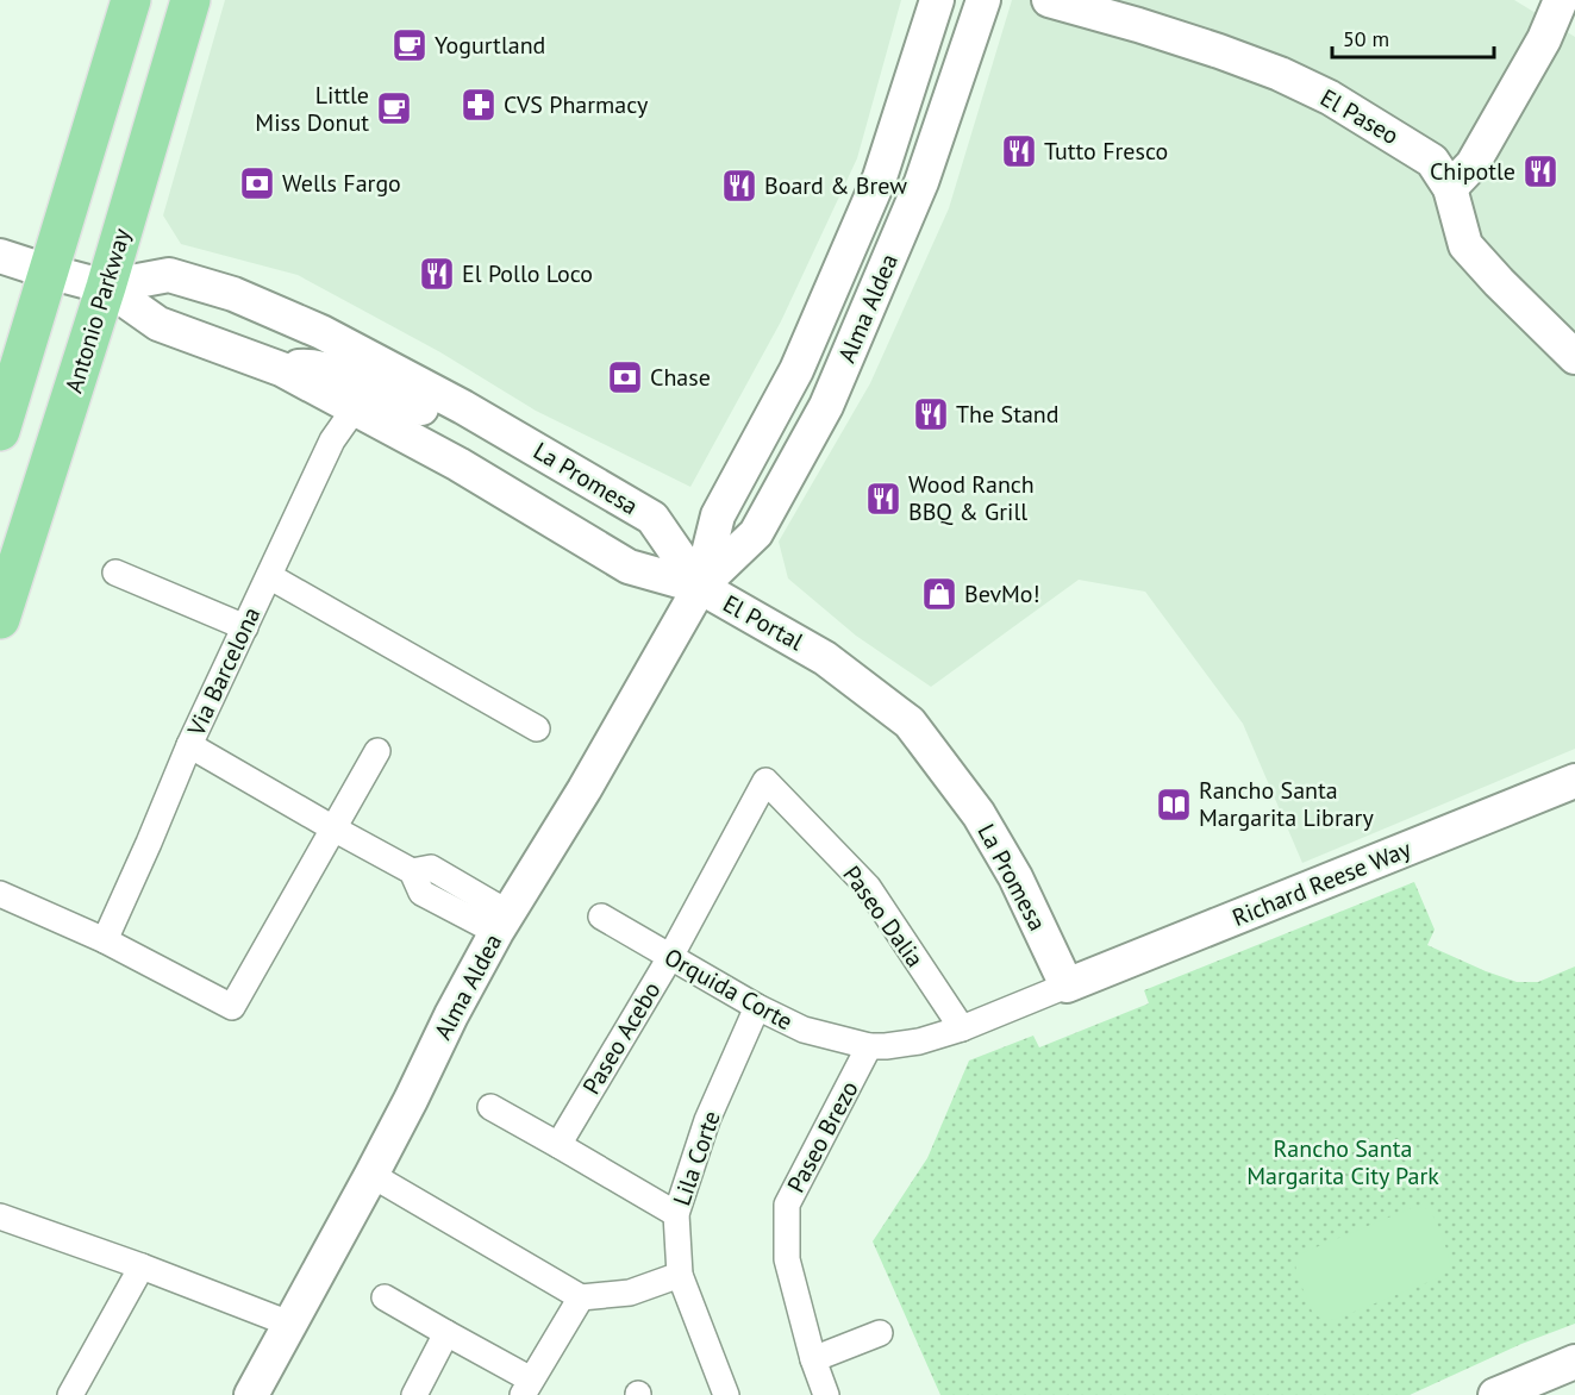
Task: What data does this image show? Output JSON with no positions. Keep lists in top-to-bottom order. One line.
{"streets":{"main road":["El Paseo","Alma Aldea","Antonio Parkway","La Promesa","El Portal","Richard Reese Way"],"street":["Via Barcelona","Paseo Dalia","Orquida Corte","Paseo Acebo","Paseo Brezo","Lila Corte"]},"crossings":[["Alma Aldea","La Promesa"],["Alma Aldea","El Portal"],["Antonio Parkway","La Promesa"],["La Promesa","El Portal"],["La Promesa","Richard Reese Way"],["La Promesa","Orquida Corte"],["Richard Reese Way","Orquida Corte"],["Paseo Dalia","Orquida Corte"],["Paseo Dalia","Paseo Acebo"],["Orquida Corte","Paseo Acebo"],["Orquida Corte","Paseo Brezo"],["Orquida Corte","Lila Corte"]],"parks":["Rancho Santa Margarita City Park"],"places":{"cafe":["Yogurtland","Little Miss Donut"],"pharmacy":["CVS Pharmacy"],"restaurant":["Tutto Fresco","Chipotle","Board & Brew","El Pollo Loco","The Stand","Wood Ranch BBQ & Grill"],"bank":["Wells Fargo","Chase"],"shop":["BevMo!"],"library":["Rancho Santa Margarita Library"]},"scale_bar":"50 m"}
